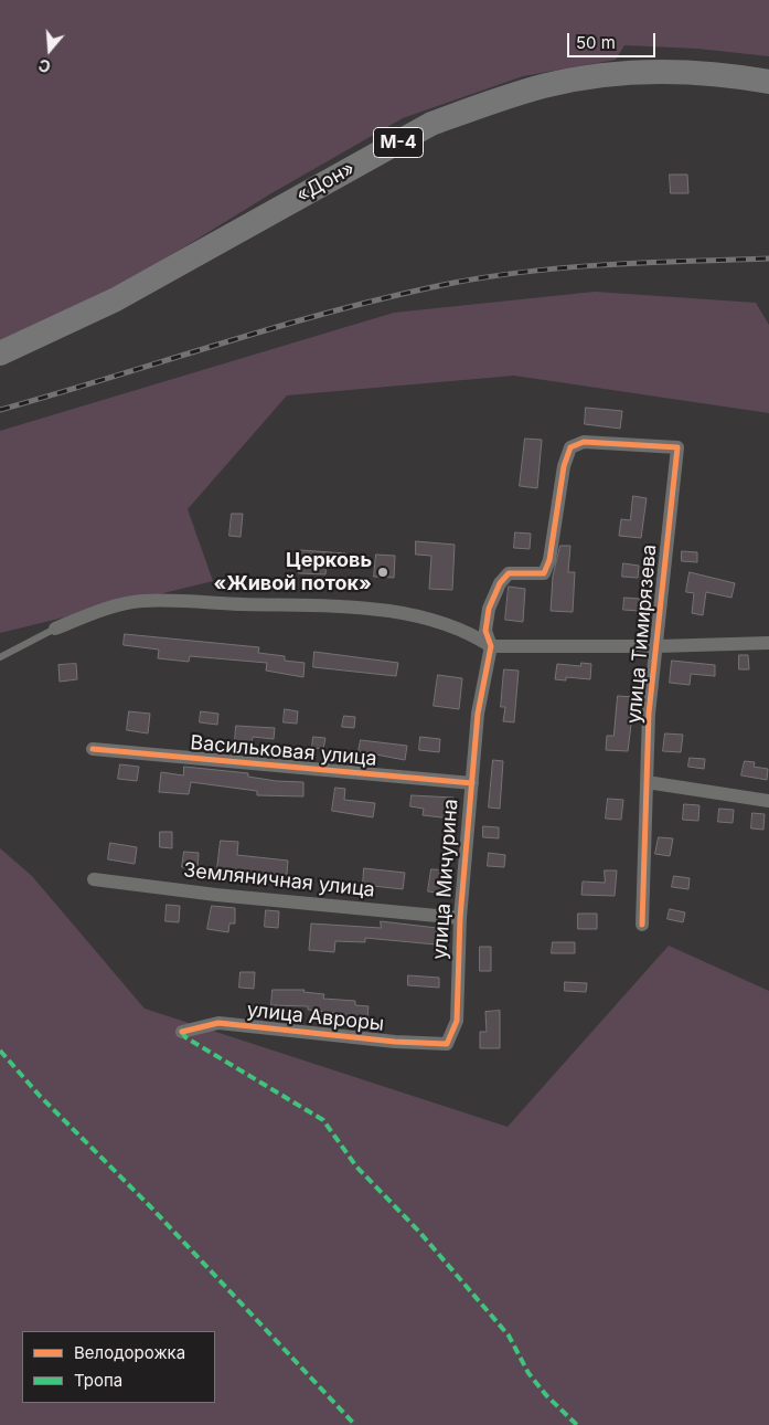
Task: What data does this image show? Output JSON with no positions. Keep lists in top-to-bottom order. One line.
{"streets":{"highway":["М-4","«Дон»"],"street":["улица Тимирязева","Васильковая улица","улица Мичурина","Земляничная улица","улица Авроры"]},"crossings":[["улица Тимирязева","улица Мичурина"],["Васильковая улица","улица Мичурина"],["улица Мичурина","Земляничная улица"],["улица Мичурина","улица Авроры"]],"places":["Церковь «Живой поток»"],"legend":["Велодорожка","Тропа"],"scale_bar":"50 m","north":"bottom"}
